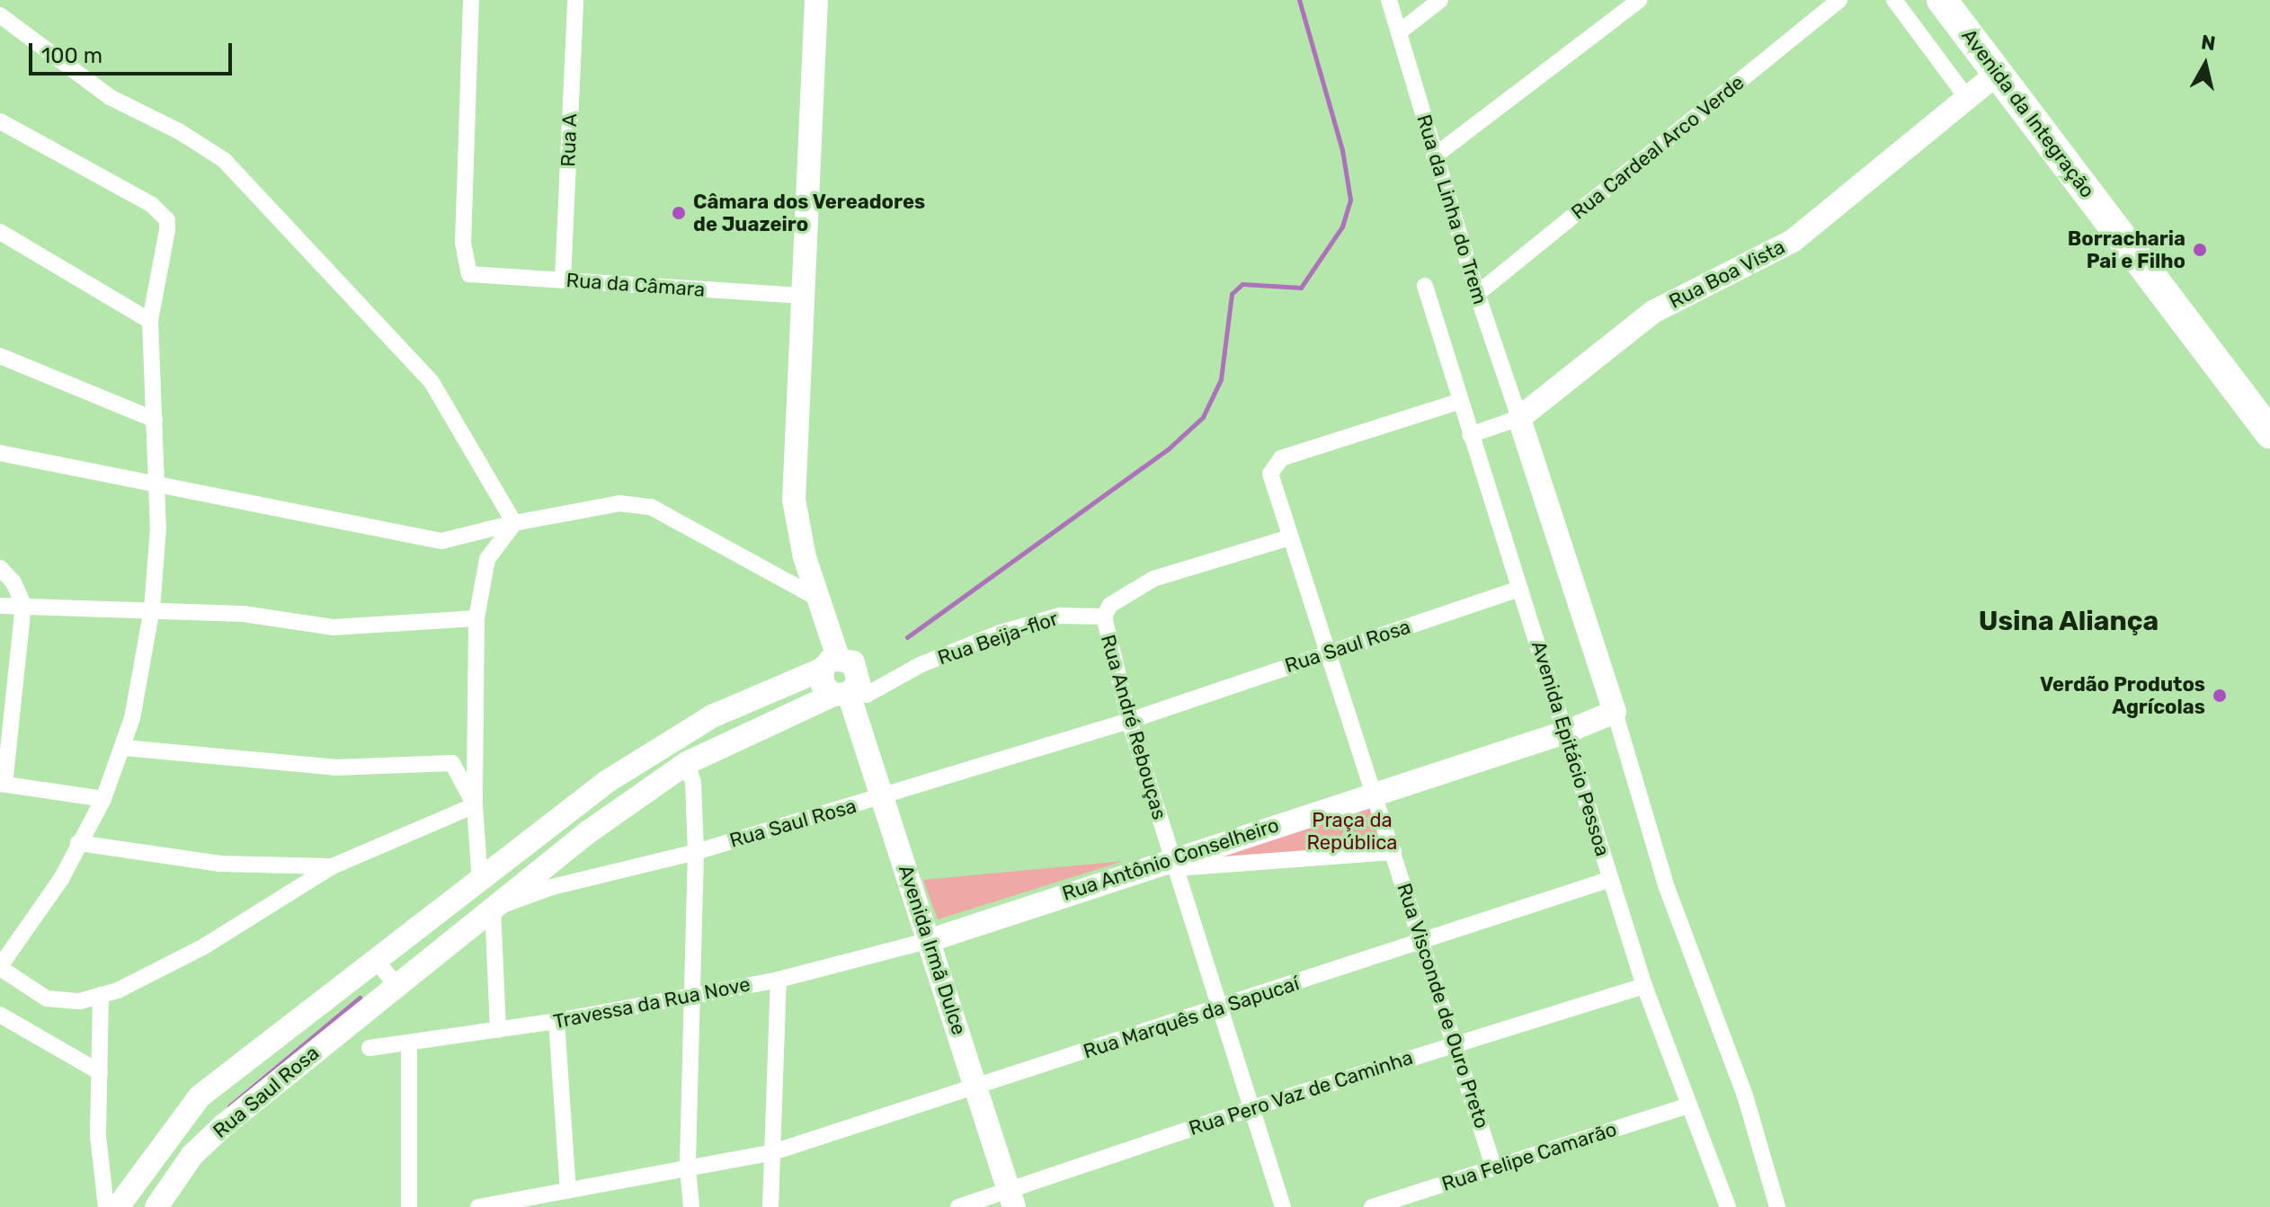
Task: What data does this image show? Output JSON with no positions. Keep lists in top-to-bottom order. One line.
{"streets":{"highway":["Avenida da Integração"],"main road":["Rua Boa Vista","Rua Saul Rosa","Rua Antônio Conselheiro","Avenida Irmã Dulce"],"street":["Rua A","Rua Cardeal Arco Verde","Rua da Linha do Trem","Rua da Câmara","Rua Beija-flor","Rua André Rebouças","Avenida Epitácio Pessoa","Travessa da Rua Nove","Rua Visconde de Ouro Preto","Rua Marquês da Sapucaí","Rua Pero Vaz de Caminha","Rua Felipe Camarão"]},"crossings":[["Avenida da Integração","Rua Boa Vista"],["Rua A","Rua da Câmara"],["Rua Cardeal Arco Verde","Rua da Linha do Trem"],["Rua da Linha do Trem","Rua Boa Vista"],["Rua Beija-flor","Rua André Rebouças"],["Rua Beija-flor","Avenida Irmã Dulce"],["Rua Saul Rosa","Rua André Rebouças"],["Rua Saul Rosa","Avenida Epitácio Pessoa"],["Rua Saul Rosa","Avenida Irmã Dulce"],["Rua Saul Rosa","Rua Visconde de Ouro Preto"],["Rua André Rebouças","Rua Antônio Conselheiro"],["Rua André Rebouças","Rua Marquês da Sapucaí"],["Rua André Rebouças","Rua Pero Vaz de Caminha"],["Avenida Epitácio Pessoa","Rua Antônio Conselheiro"],["Avenida Epitácio Pessoa","Rua Visconde de Ouro Preto"],["Avenida Epitácio Pessoa","Rua Marquês da Sapucaí"],["Avenida Epitácio Pessoa","Rua Pero Vaz de Caminha"],["Avenida Epitácio Pessoa","Rua Felipe Camarão"],["Rua Antônio Conselheiro","Avenida Irmã Dulce"],["Rua Antônio Conselheiro","Travessa da Rua Nove"],["Rua Antônio Conselheiro","Rua Visconde de Ouro Preto"],["Avenida Irmã Dulce","Travessa da Rua Nove"],["Avenida Irmã Dulce","Rua Marquês da Sapucaí"],["Avenida Irmã Dulce","Rua Pero Vaz de Caminha"],["Rua Visconde de Ouro Preto","Rua Marquês da Sapucaí"],["Rua Visconde de Ouro Preto","Rua Pero Vaz de Caminha"],["Rua Visconde de Ouro Preto","Rua Felipe Camarão"]],"districts":["Usina Aliança"],"parks":["Praça da República"],"places":["Câmara dos Vereadores de Juazeiro","Borracharia Pai e Filho","Verdão Produtos Agrícolas"],"scale_bar":"100 m","north":"top"}
